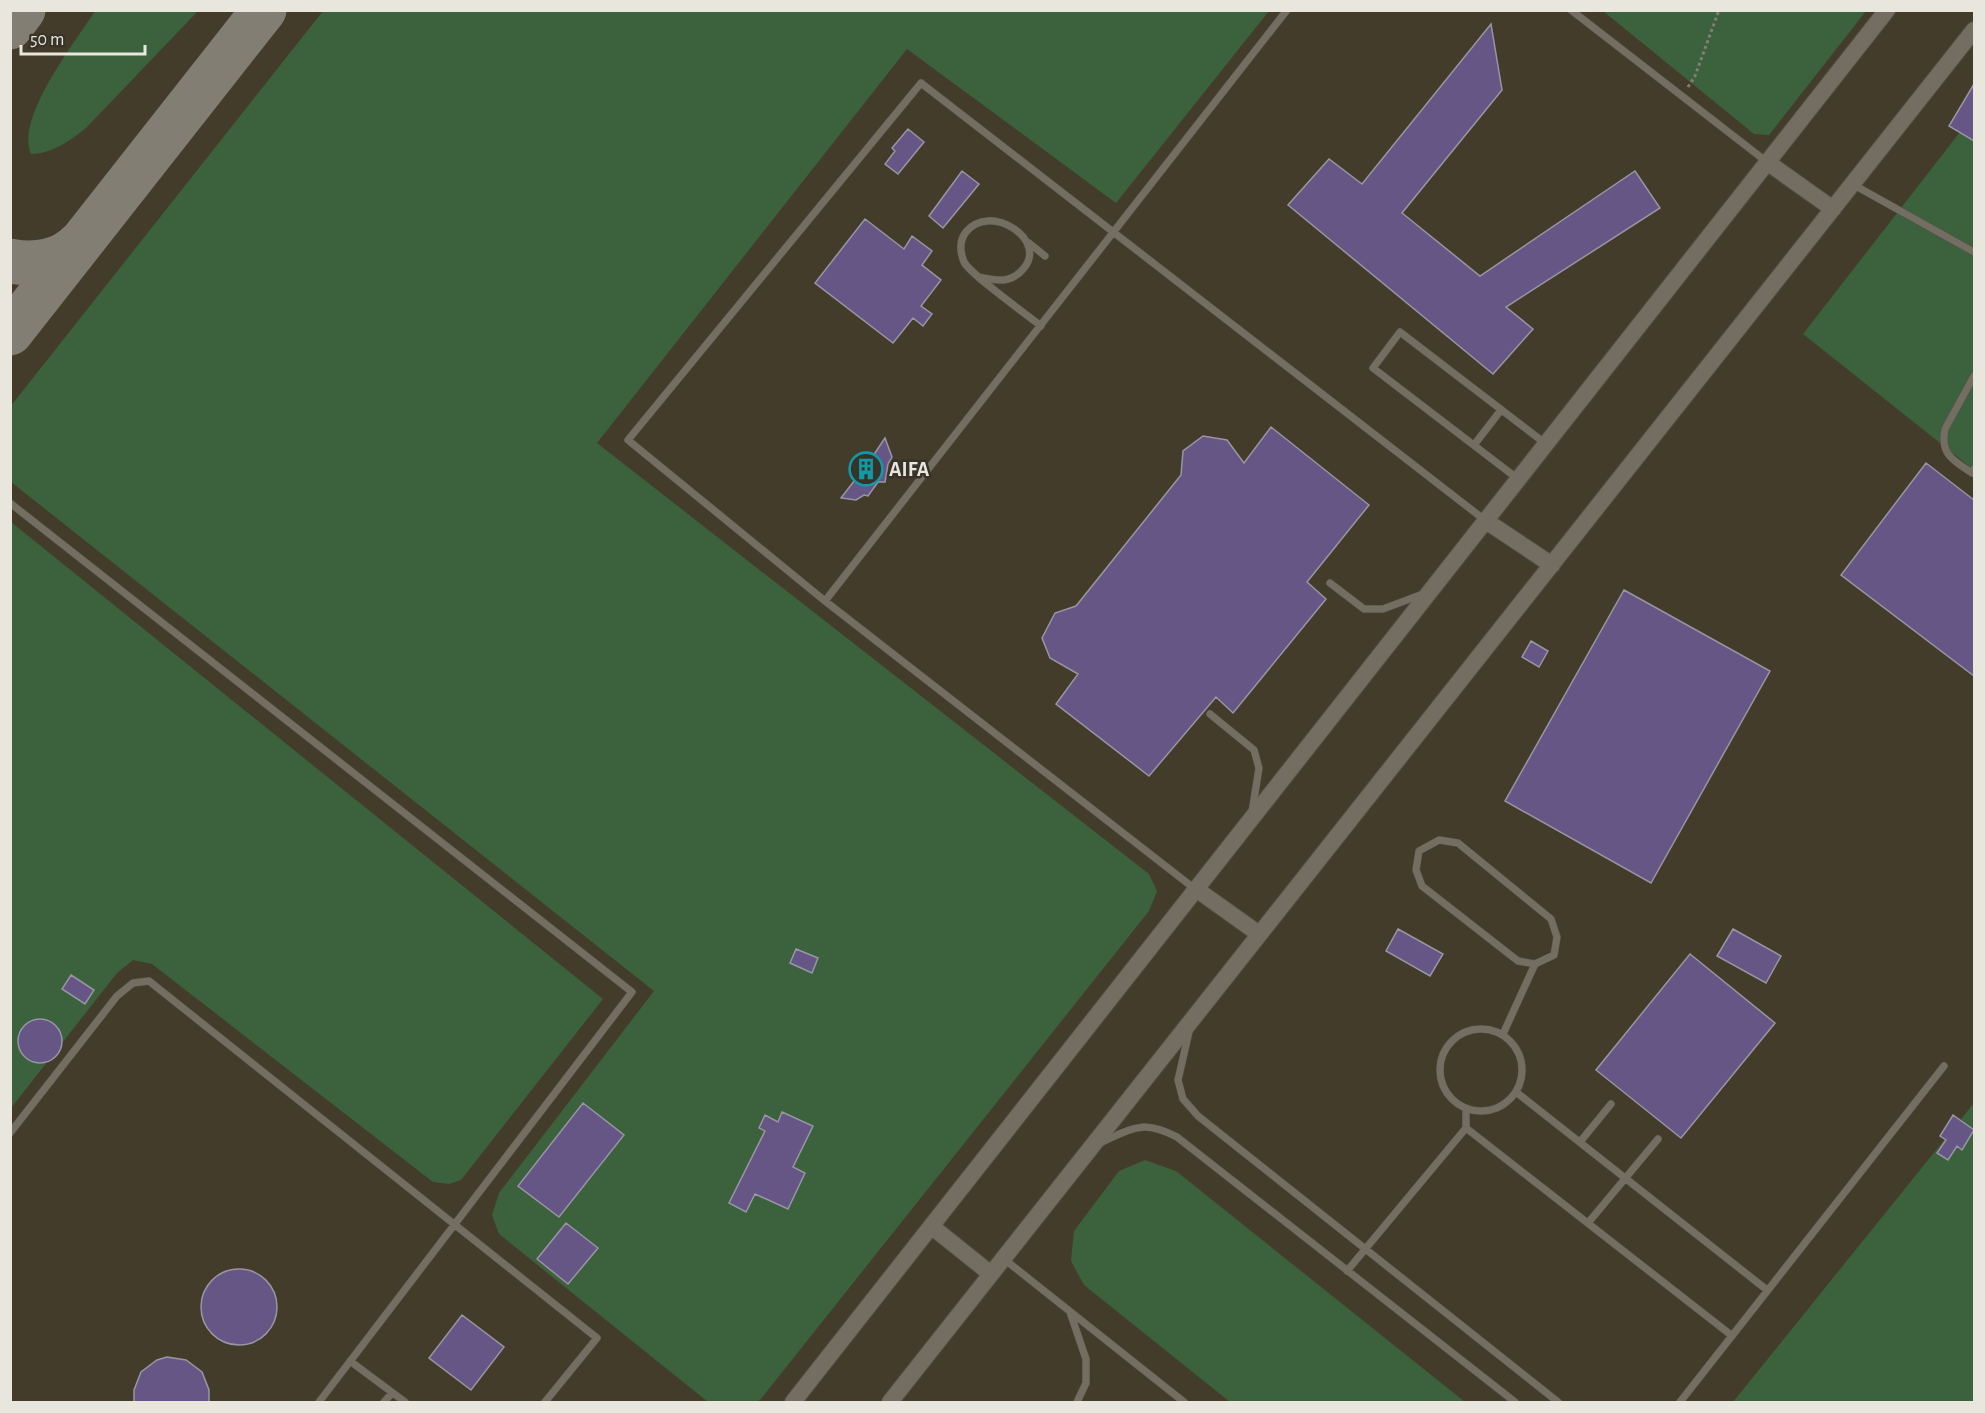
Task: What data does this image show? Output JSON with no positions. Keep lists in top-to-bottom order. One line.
{"places":{"building":["AIFA"]},"scale_bar":"50 m"}
